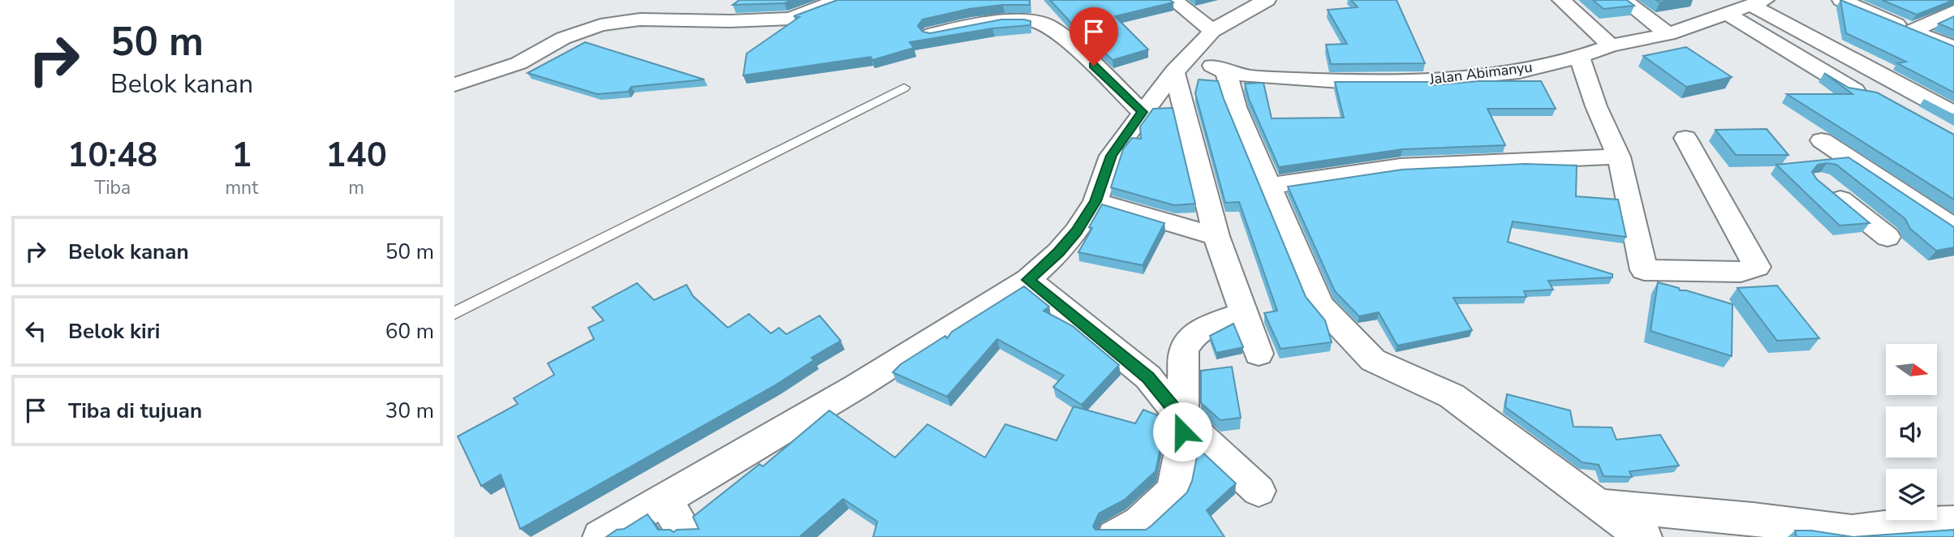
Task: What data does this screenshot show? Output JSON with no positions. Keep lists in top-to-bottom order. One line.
{"streets":{"street":["Jalan Abimanyu"]},"north":"right","page":{"turn":["50 m","Belok kanan"],"eta":["10:48","Tiba","1","mnt","140","m"],"list":[{"name":"Belok kanan","value":"50 m"},{"name":"Belok kiri","value":"60 m"},{"name":"Tiba di tujuan","value":"30 m"}]}}
